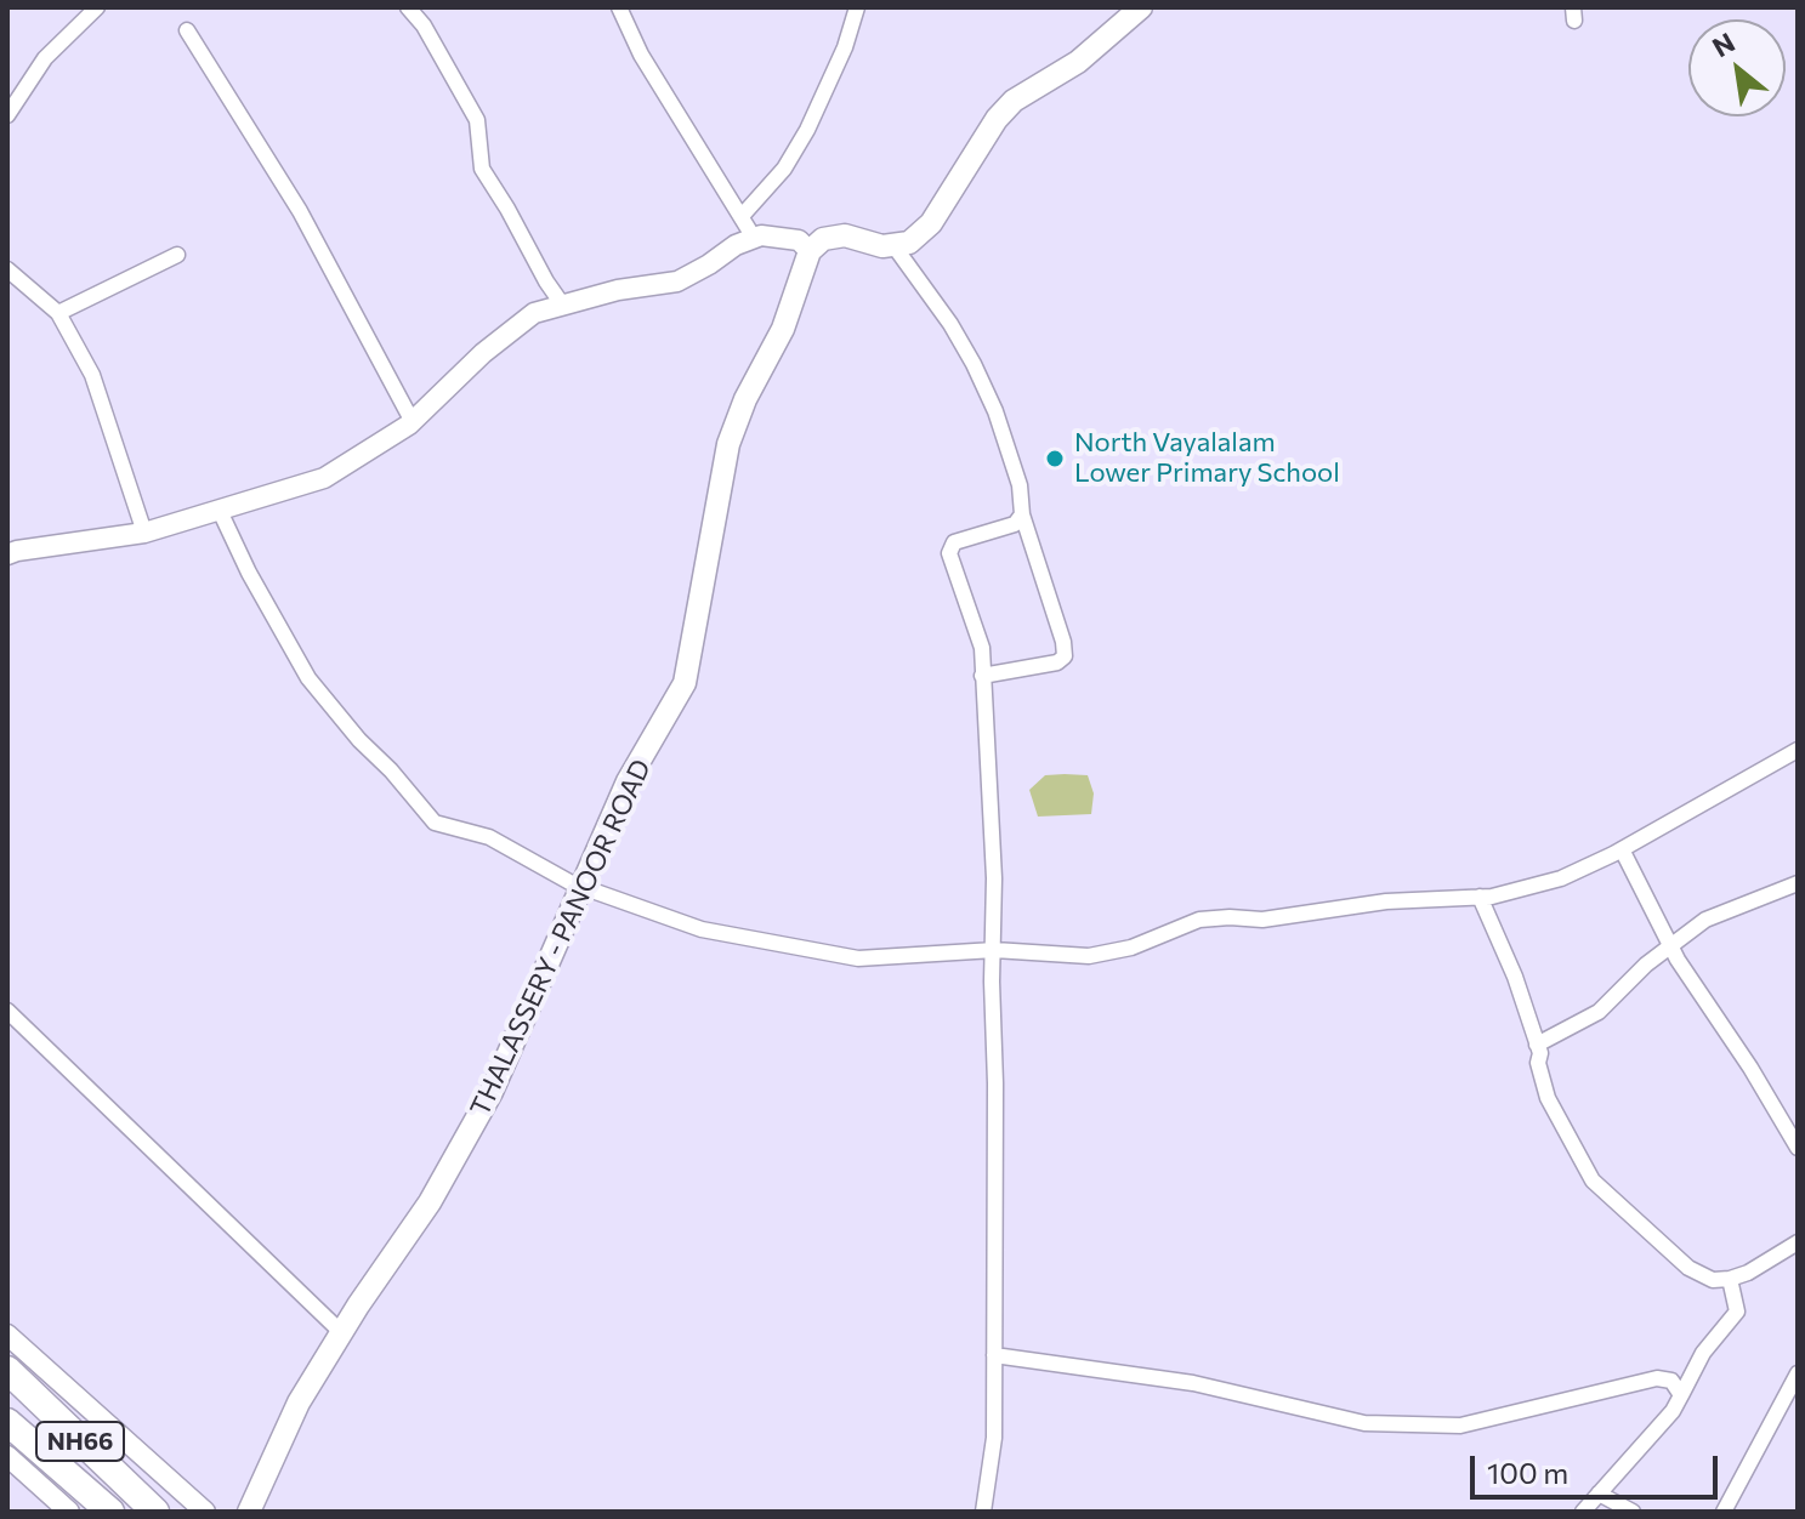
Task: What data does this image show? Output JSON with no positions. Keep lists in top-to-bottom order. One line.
{"streets":{"highway":["NH66"],"main road":["THALASSERY - PANOOR ROAD"]},"places":["North Vayalalam Lower Primary School"],"scale_bar":"100 m","north":"top left"}
